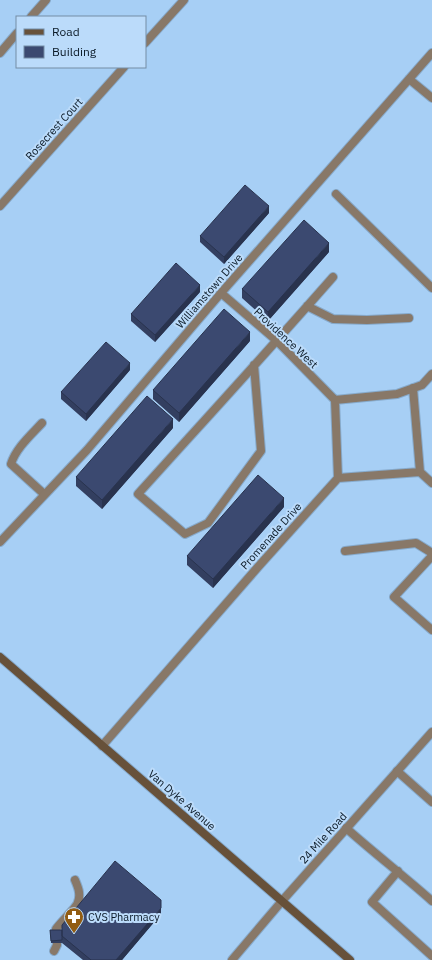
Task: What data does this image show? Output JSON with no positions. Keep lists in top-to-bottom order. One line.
{"streets":{"main road":["Van Dyke Avenue"],"street":["Rosecrest Court","Williamstown Drive","Providence West","Promenade Drive","24 Mile Road"]},"crossings":[["Williamstown Drive","Providence West"],["Promenade Drive","Van Dyke Avenue"],["Van Dyke Avenue","24 Mile Road"]],"places":{"pharmacy":["CVS Pharmacy"]},"legend":["Road","Building"]}
